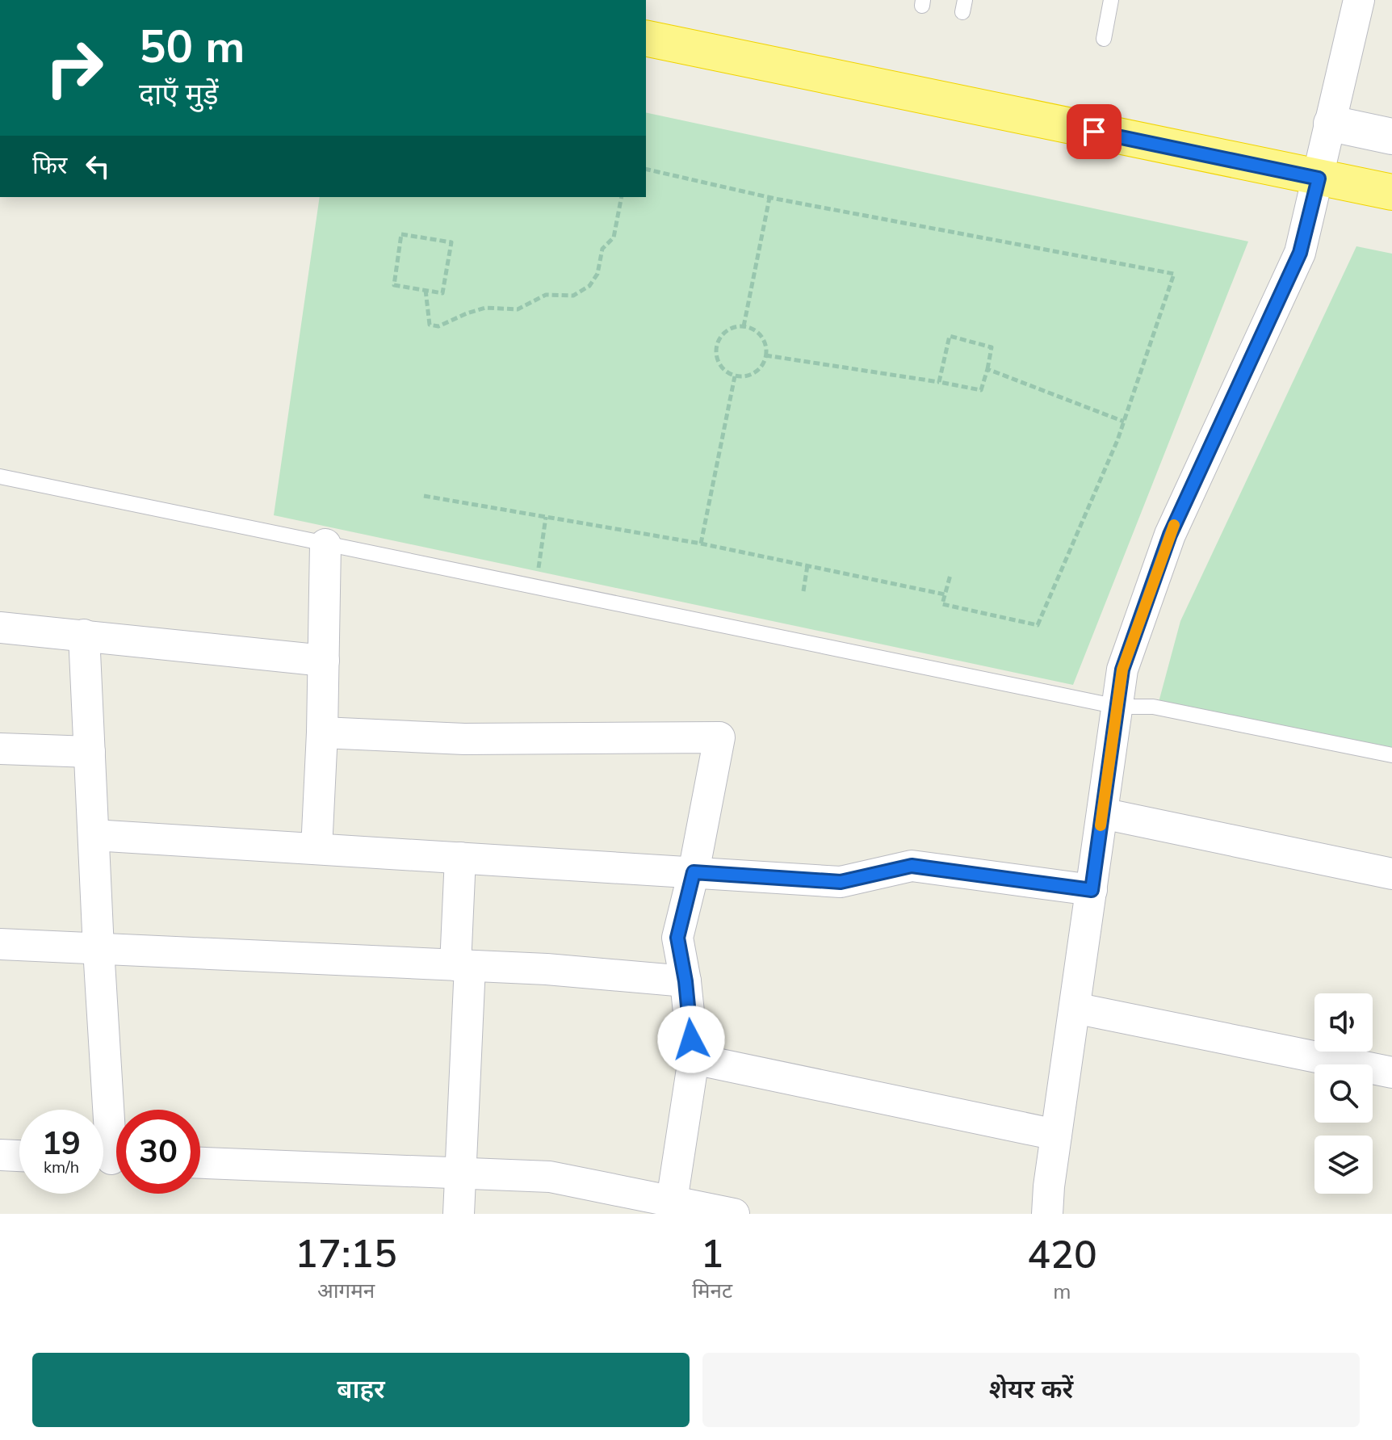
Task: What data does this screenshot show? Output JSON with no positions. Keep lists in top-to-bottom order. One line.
{"page":{"turn":["50 m","दाएँ मुड़ें"],"then":"फिर","speed":"19 km/h","limit":"30","eta":["17:15","आगमन","1","मिनट","420","m"],"buttons":["बाहर","शेयर करें"]}}
